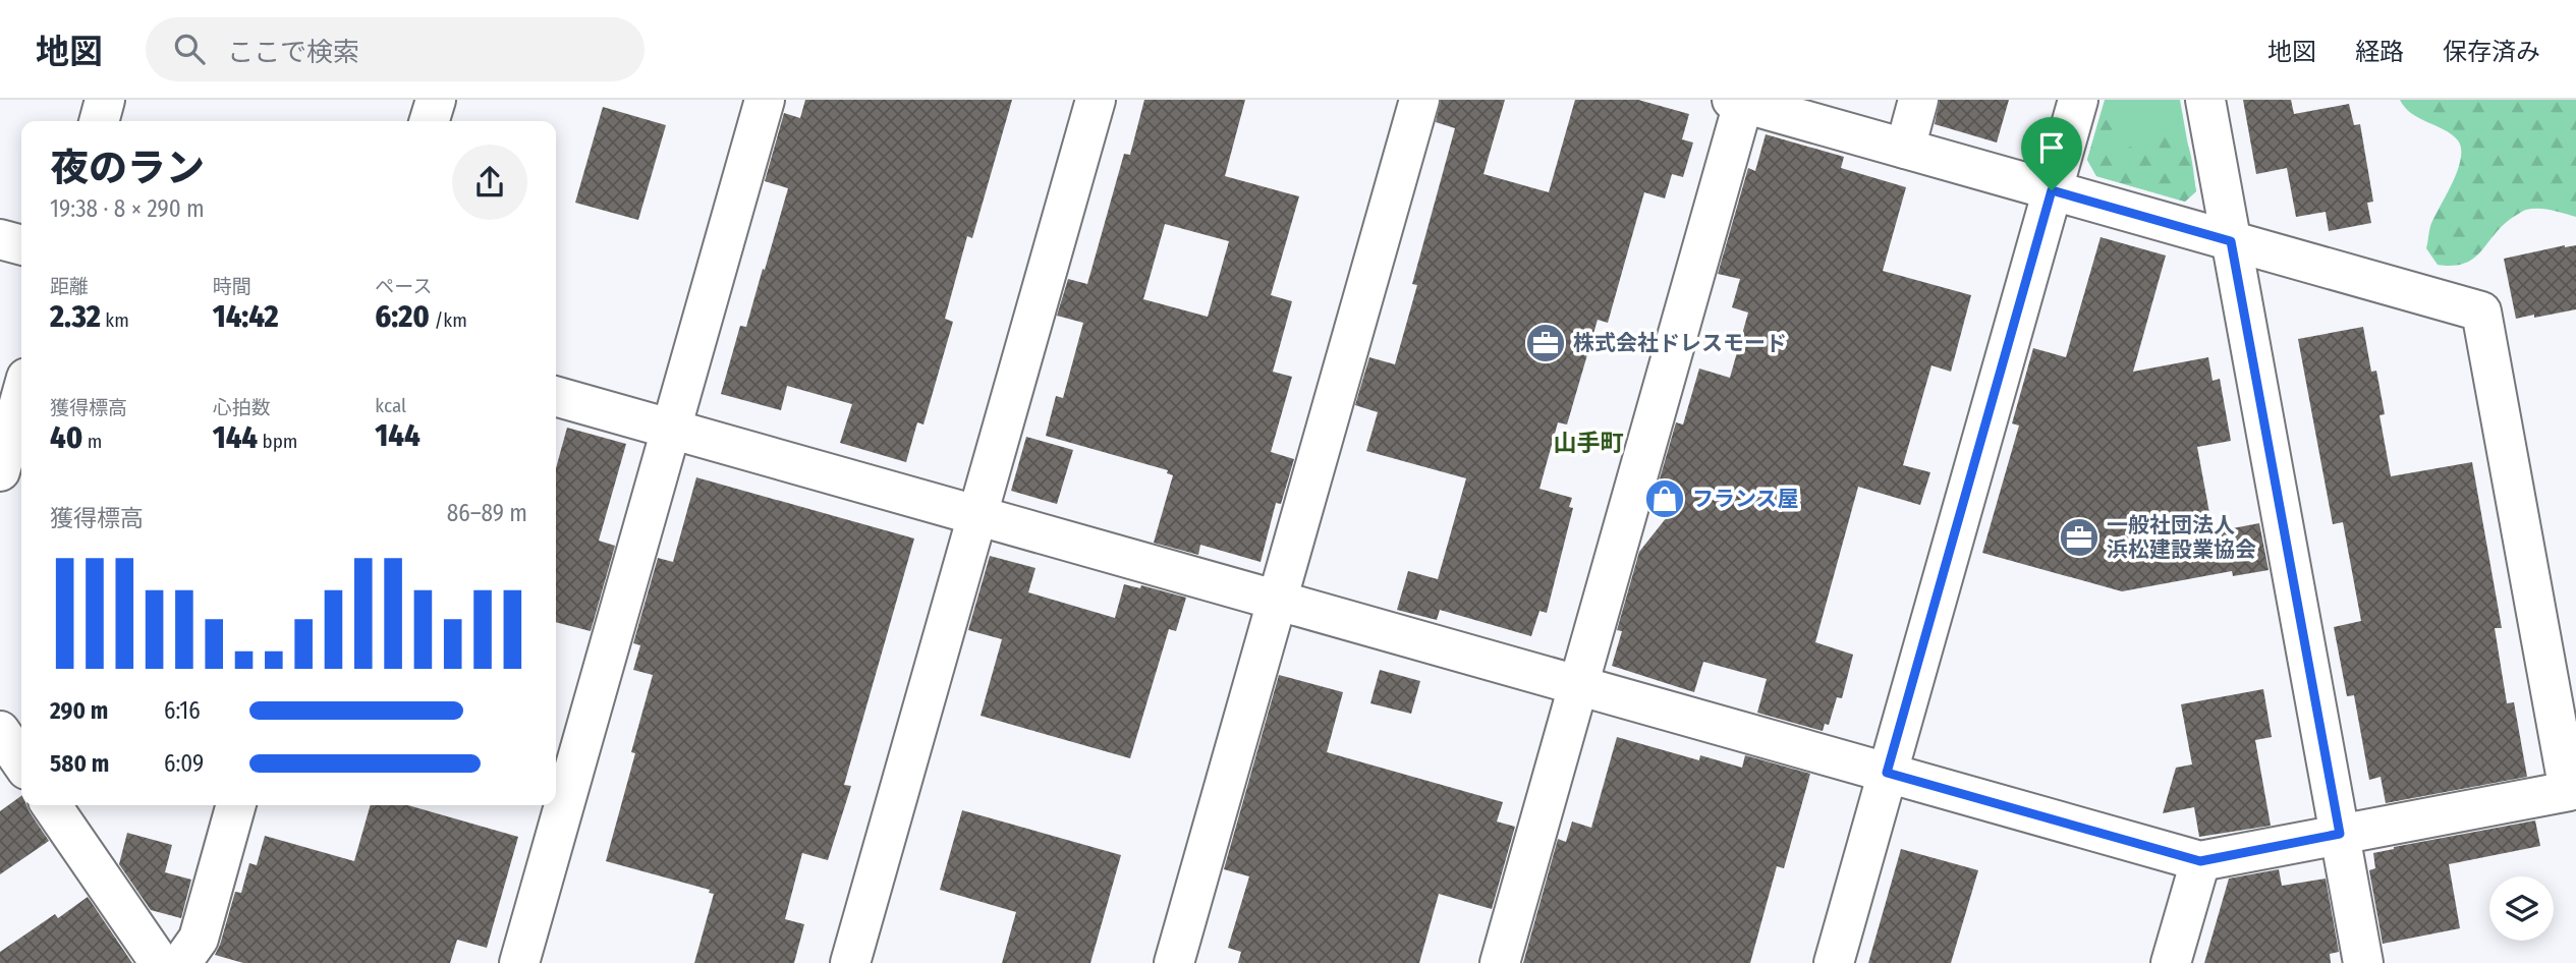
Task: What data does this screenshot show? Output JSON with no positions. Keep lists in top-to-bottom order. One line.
{"districts":["山手町"],"places":{"office":["株式会社ドレスモード","一般社団法人 浜松建設業協会"],"shop":["フランス屋"]},"page":{"header":"地図","search":"ここで検索","nav":["地図","経路","保存済み"],"heading":["夜のラン","19:38 · 8 × 290 m"],"stats":[["距離","2.32 km"],["時間","14:42"],["ペース","6:20 /km"],["獲得標高","40 m"],["心拍数","144 bpm"],["kcal","144"]],"chart":["獲得標高","86–89 m"],"list":[{"name":"290 m","note":"6:16"},{"name":"580 m","note":"6:09"}]}}
